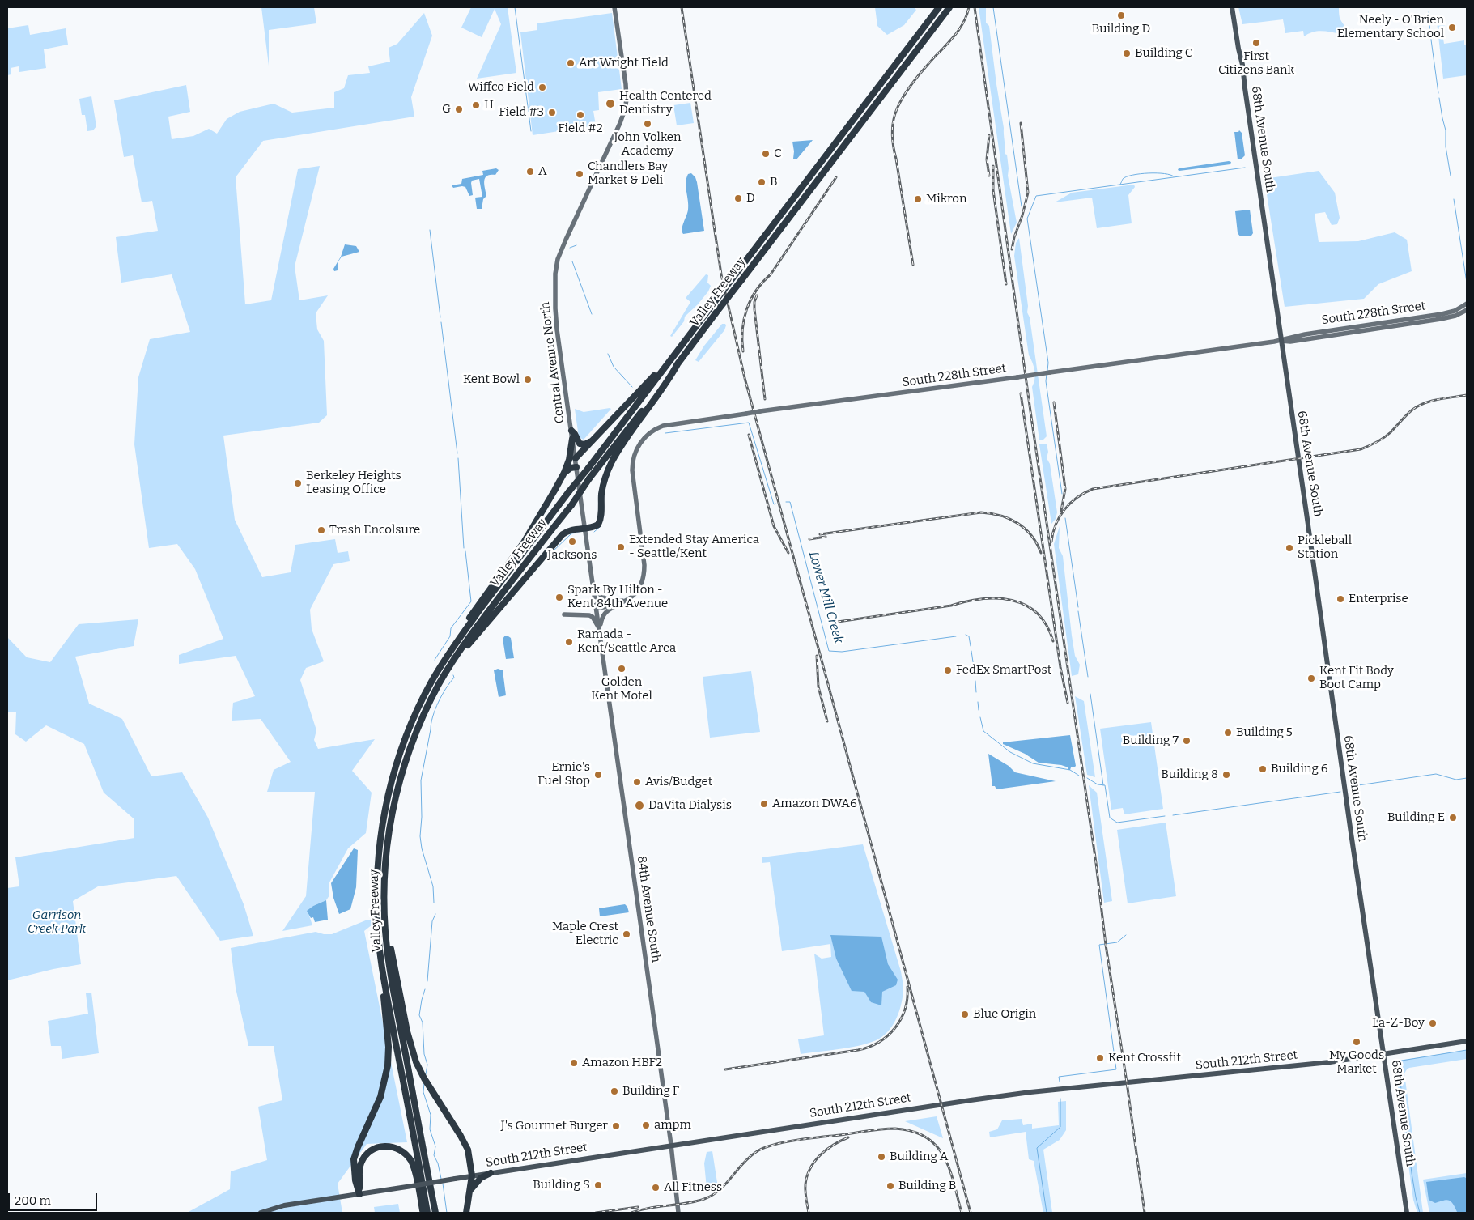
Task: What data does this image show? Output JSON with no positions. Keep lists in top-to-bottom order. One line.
{"streets":{"highway":["Valley Freeway"],"main road":["68th Avenue South","South 228th Street","Central Avenue North","84th Avenue South","South 212th Street"]},"crossings":[["68th Avenue South","South 228th Street"],["68th Avenue South","South 212th Street"],["Central Avenue North","84th Avenue South"],["84th Avenue South","South 212th Street"]],"water":["Lower Mill Creek"],"parks":["Garrison Creek Park"],"places":["Building D","Neely - O'Brien Elementary School","First Citizens Bank","Building C","Art Wright Field","Wiffco Field","Health Centered Dentistry","H","G","Field #3","Field #2","John Volken Academy","C","A","Chandlers Bay Market & Deli","B","D","Mikron","Kent Bowl","Berkeley Heights Leasing Office","Trash Encolsure","Jacksons","Extended Stay America - Seattle/Kent","Pickleball Station","Spark By Hilton - Kent 84th Avenue","Enterprise","Ramada - Kent/Seattle Area","Golden Kent Motel","FedEx SmartPost","Kent Fit Body Boot Camp","Building 5","Building 7","Building 6","Ernie's Fuel Stop","Building 8","Avis/Budget","Amazon DWA6","DaVita Dialysis","Building E","Maple Crest Electric","Blue Origin","La-Z-Boy","My Goods Market","Kent Crossfit","Amazon HBF2","Building F","ampm","J's Gourmet Burger","Building A","Building S","Building B","All Fitness"],"scale_bar":"200 m"}
